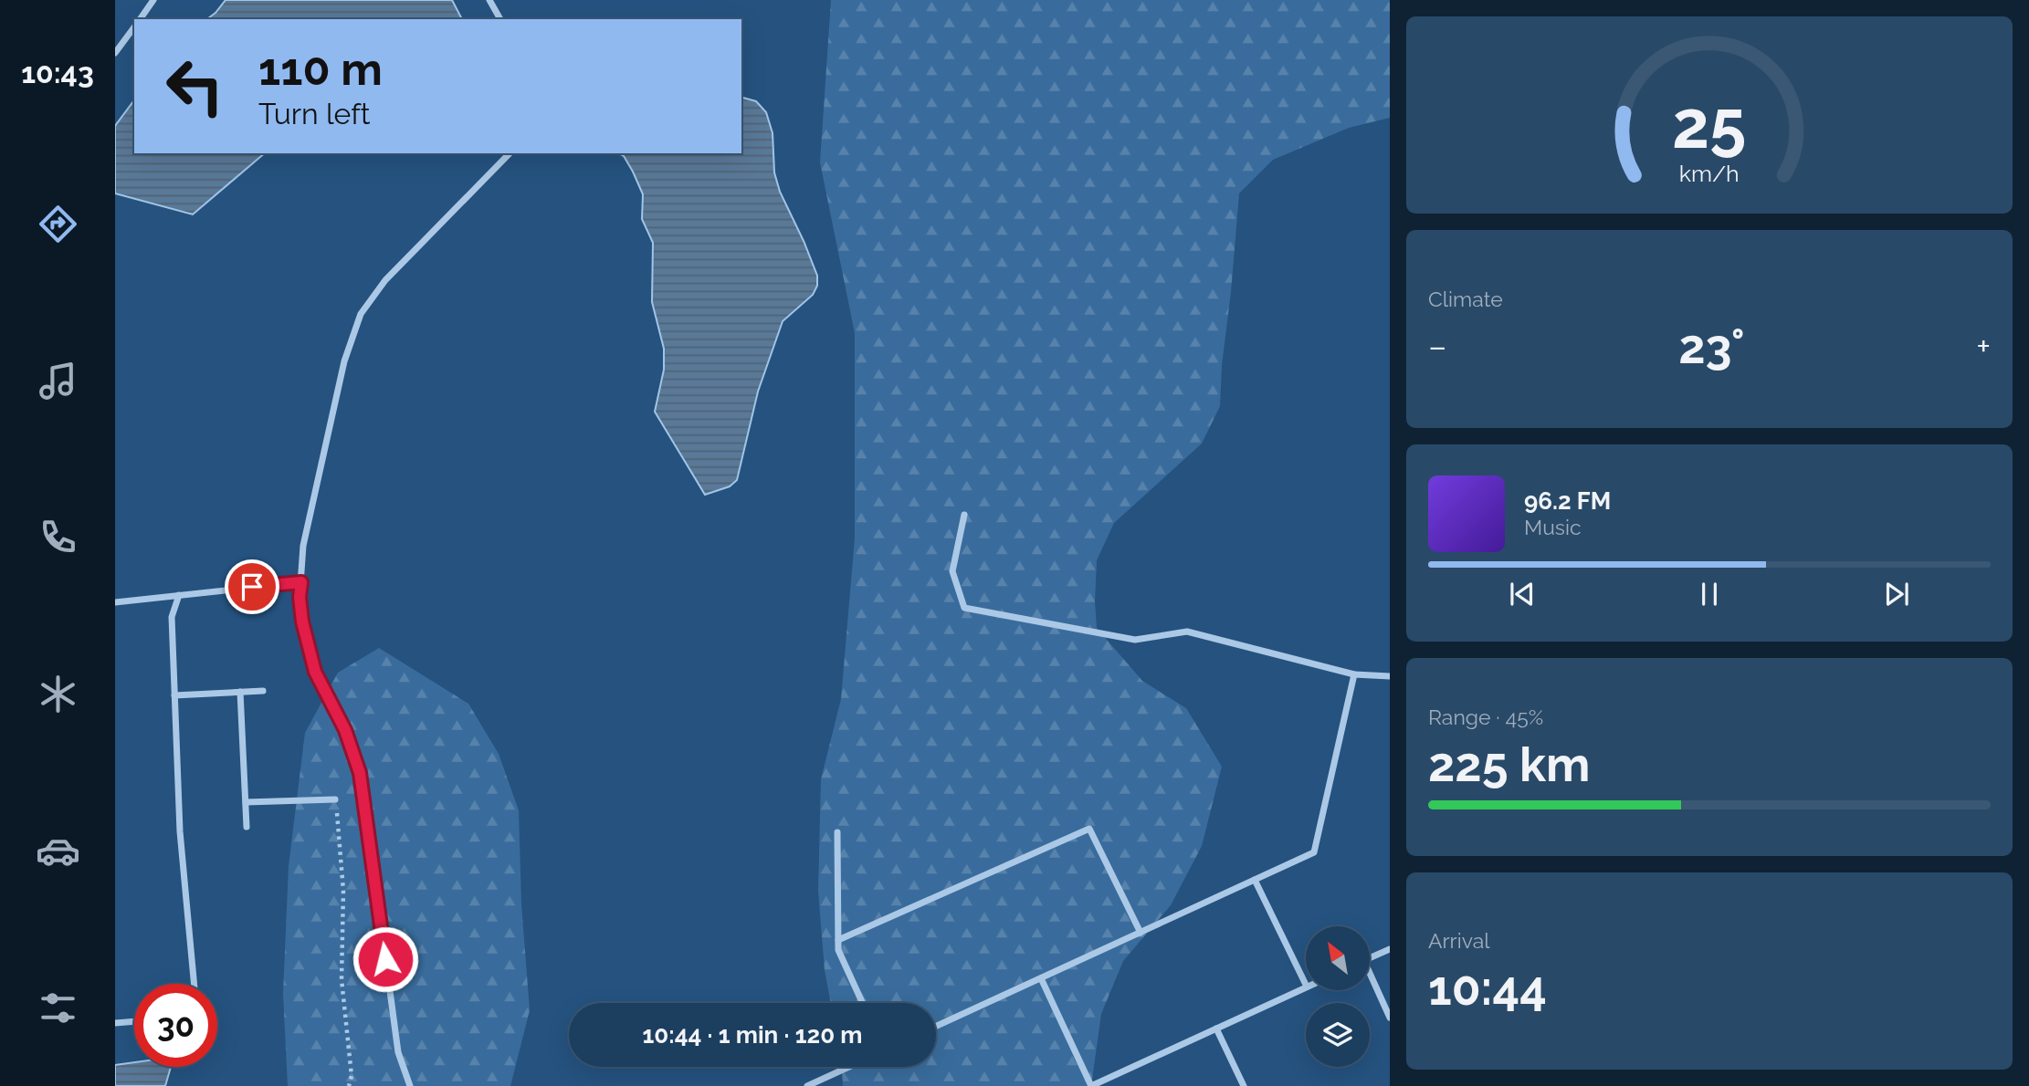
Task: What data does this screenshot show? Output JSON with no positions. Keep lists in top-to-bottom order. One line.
{"north":"top left","page":{"tabs":"10:43","turn":["110 m","Turn left"],"tile":["Climate",["Range · 45%","225 km"],["Arrival","10:44"]],"heat":["−","23°","+"],"song":["96.2 FM","Music"],"limit":"30","trip":"10:44 · 1 min · 120 m","gauge":["25","km/h"]}}
